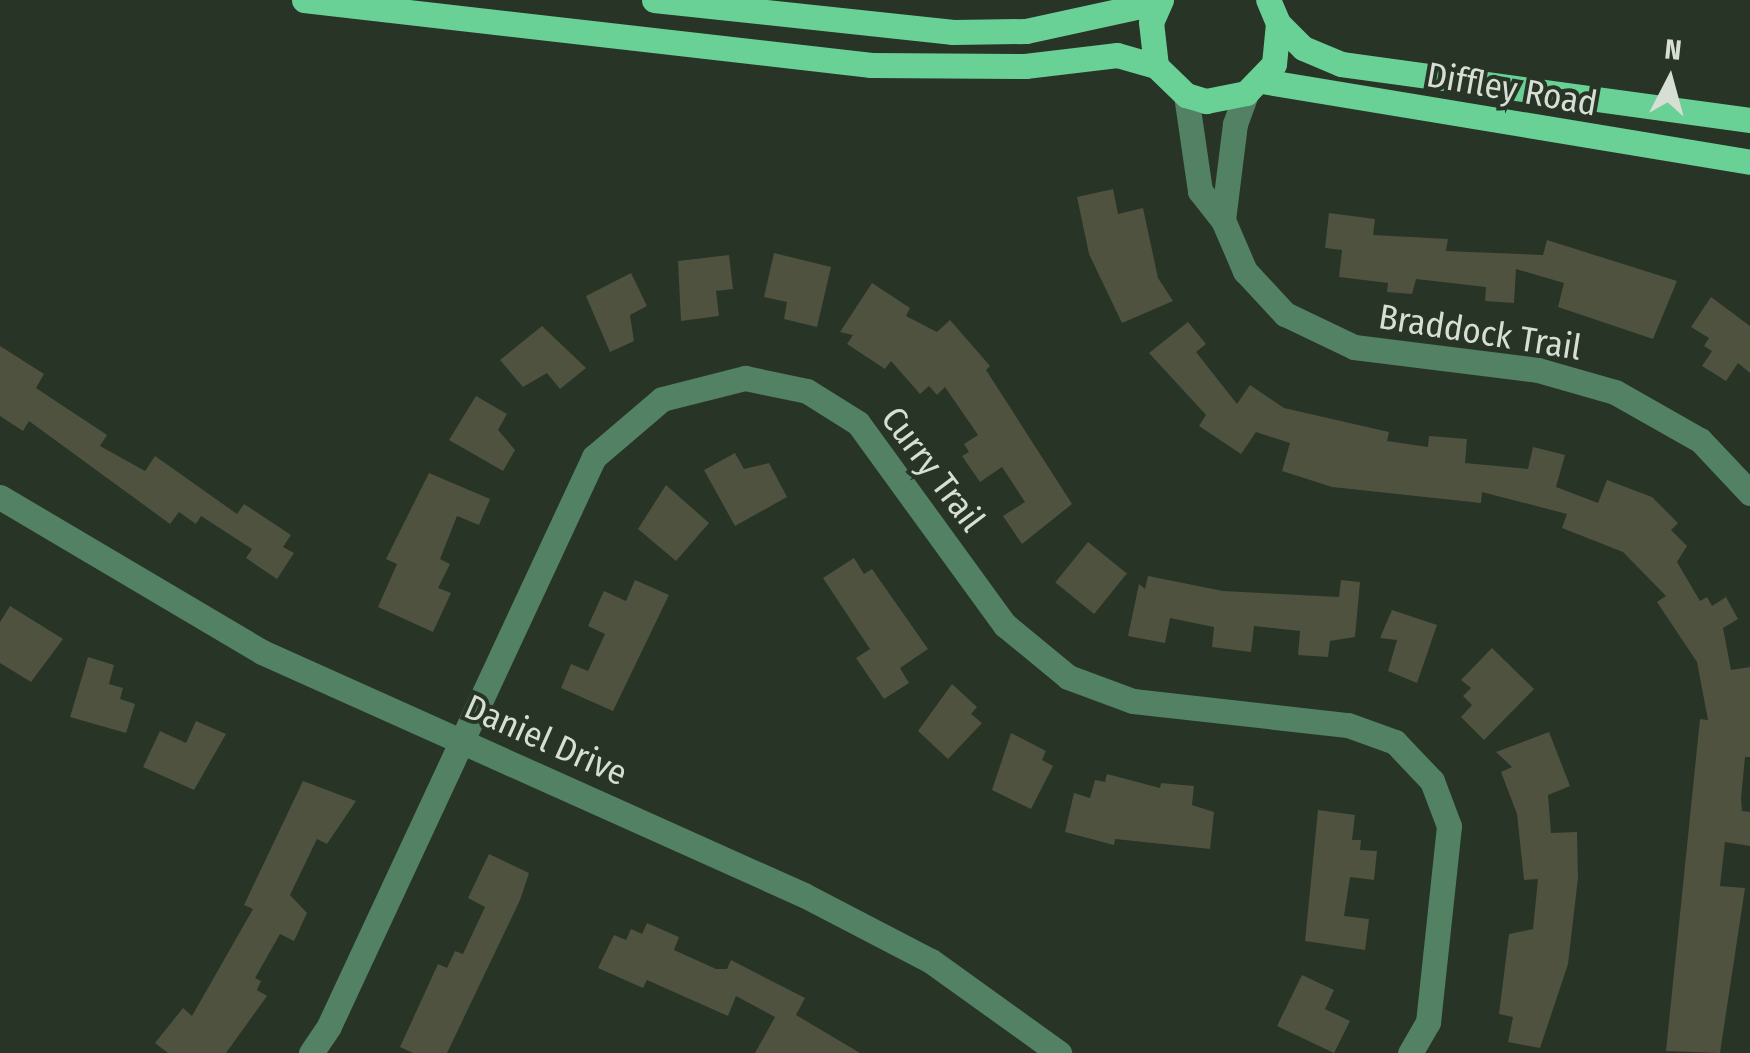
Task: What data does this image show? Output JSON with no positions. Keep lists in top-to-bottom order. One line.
{"streets":{"main road":["Diffley Road"],"street":["Braddock Trail","Curry Trail","Daniel Drive"]},"crossings":[["Diffley Road","Braddock Trail"],["Curry Trail","Daniel Drive"]],"north":"top"}
